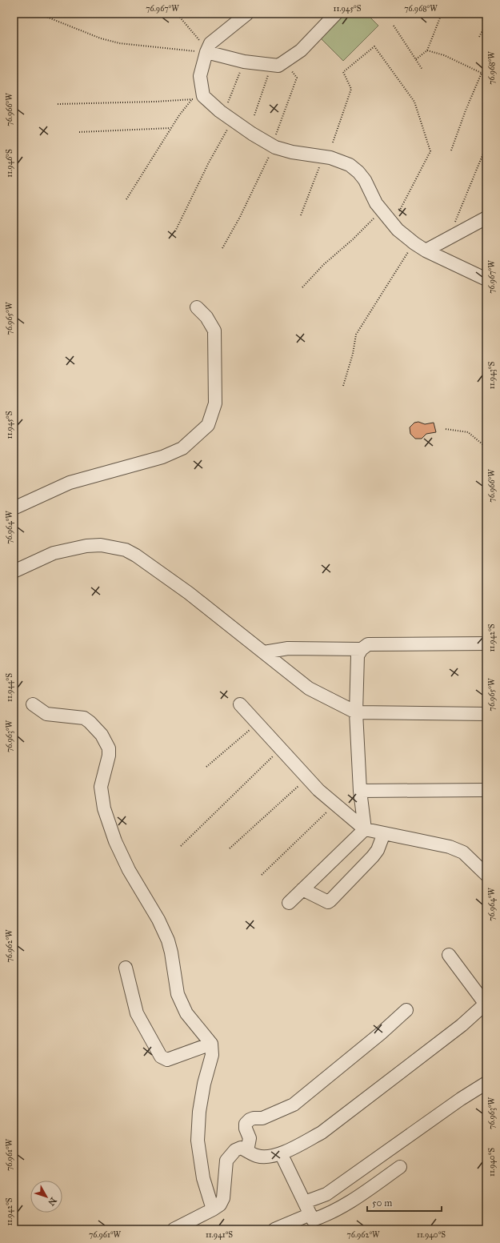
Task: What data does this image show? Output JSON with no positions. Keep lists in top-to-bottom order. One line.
{"scale_bar":"50 m","north":"bottom right","coordinates":["76.967°W","11.945°S","76.968°W","76.966°W","11.946°S","76.965°W","11.943°S","76.964°W","11.942°S","11.944°S","76.963°W","76.962°W","76.961°W","11.940°S","11.941°S"]}
